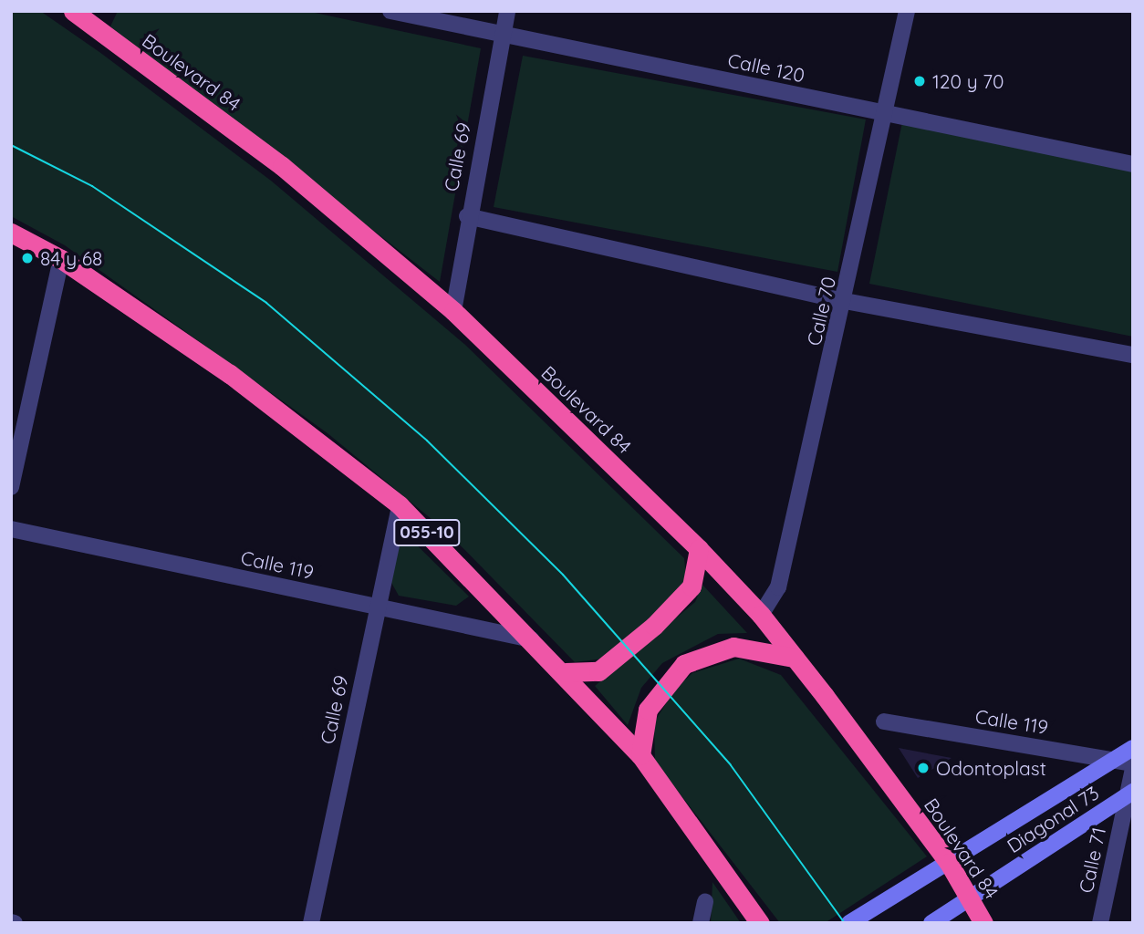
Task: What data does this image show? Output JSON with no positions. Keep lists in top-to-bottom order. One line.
{"streets":{"highway":["Boulevard 84","055-10"],"main road":["Diagonal 73"],"street":["Calle 120","Calle 69","Calle 70","Calle 119","Calle 71"]},"crossings":[["Calle 120","Calle 69"],["Calle 120","Calle 70"],["Boulevard 84","Calle 69"],["Boulevard 84","Calle 70"],["Boulevard 84","Diagonal 73"],["Calle 69","055-10"],["Calle 69","Calle 119"],["055-10","Calle 119"],["Calle 119","Diagonal 73"],["Diagonal 73","Calle 71"]],"places":["120 y 70","84 y 68","Odontoplast"]}
